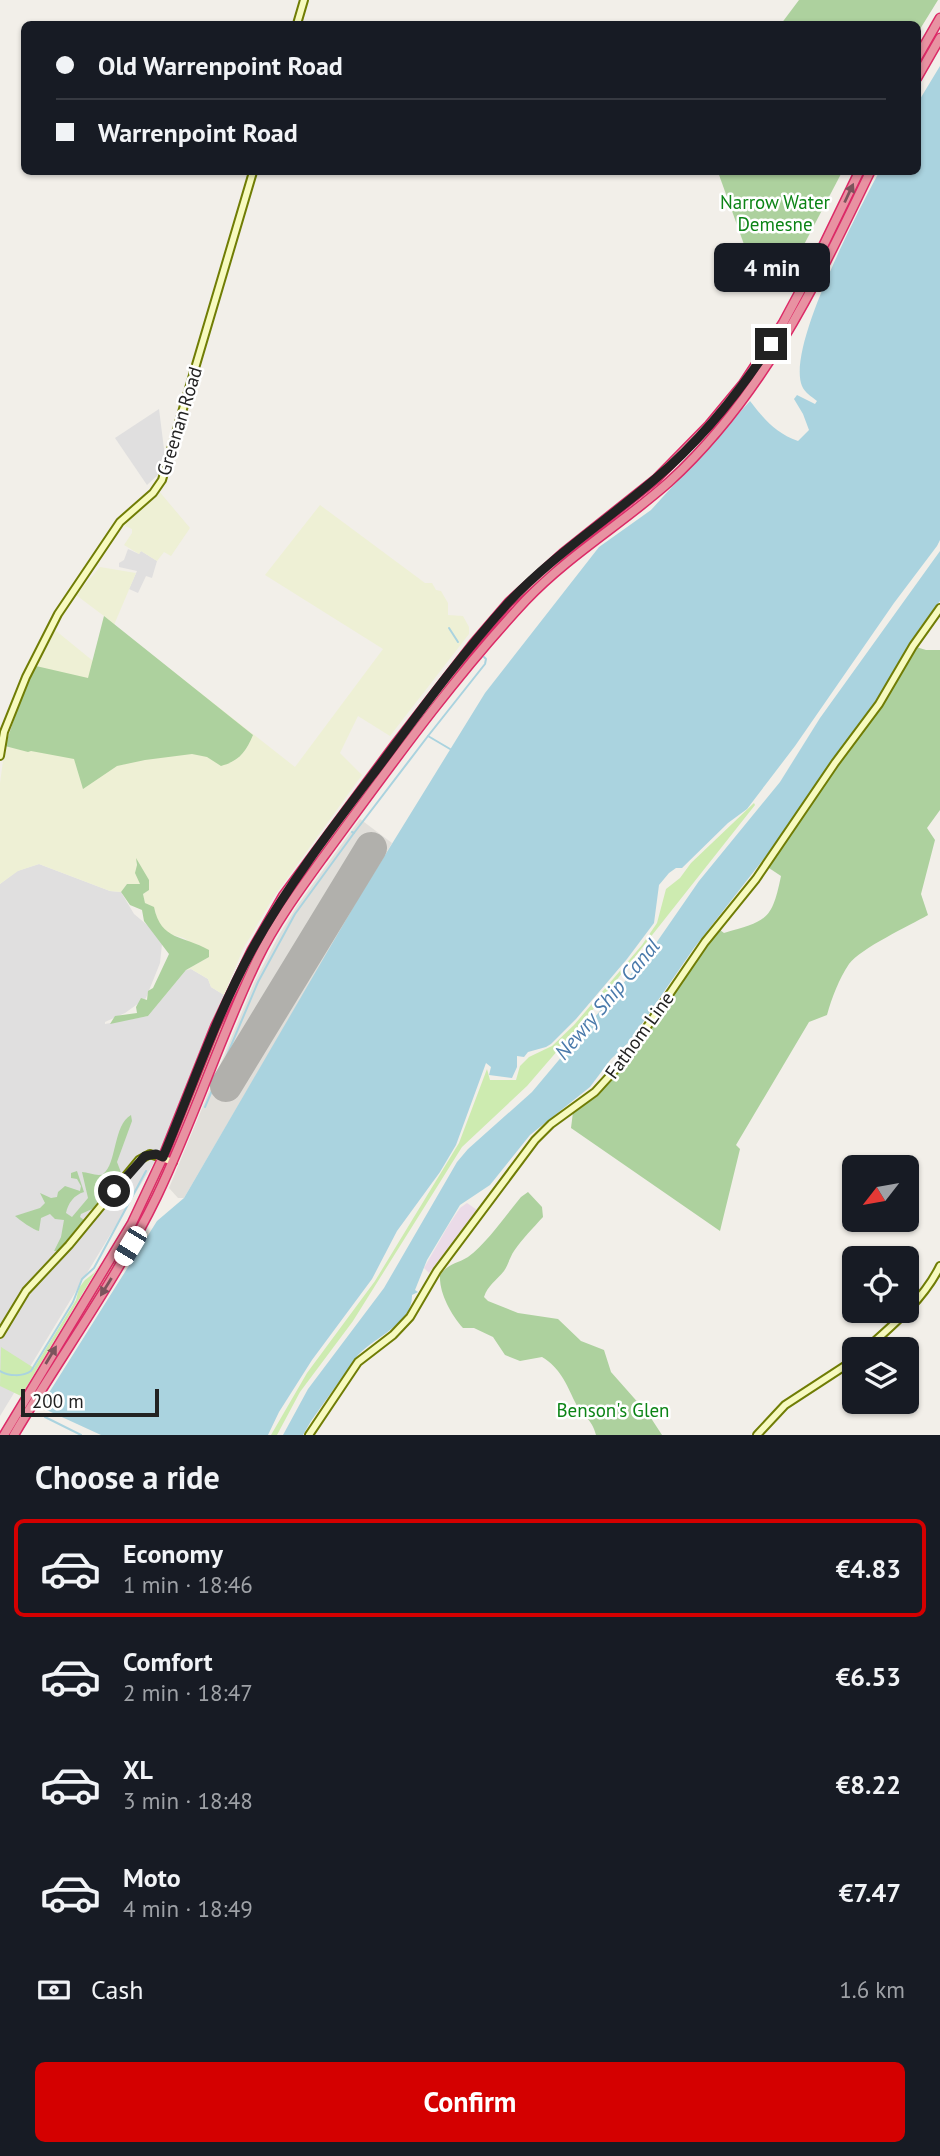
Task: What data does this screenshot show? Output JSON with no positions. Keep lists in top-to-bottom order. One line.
{"streets":{"street":["Greenan Road","Fathom Line"]},"water":["Newry Ship Canal"],"parks":["Narrow Water Demesne","Benson's Glen"],"scale_bar":"200 m","north":"bottom left","page":{"banner":["Old Warrenpoint Road","Warrenpoint Road"],"bubble":"4 min","scale":"200 m","heading":"Choose a ride","list":[{"name":"Economy","note":"1 min · 18:46","value":"€4.83"},{"name":"Comfort","note":"2 min · 18:47","value":"€6.53"},{"name":"XL","note":"3 min · 18:48","value":"€8.22"},{"name":"Moto","note":"4 min · 18:49","value":"€7.47"}],"pay":["Cash","1.6 km"],"buttons":"Confirm"}}
